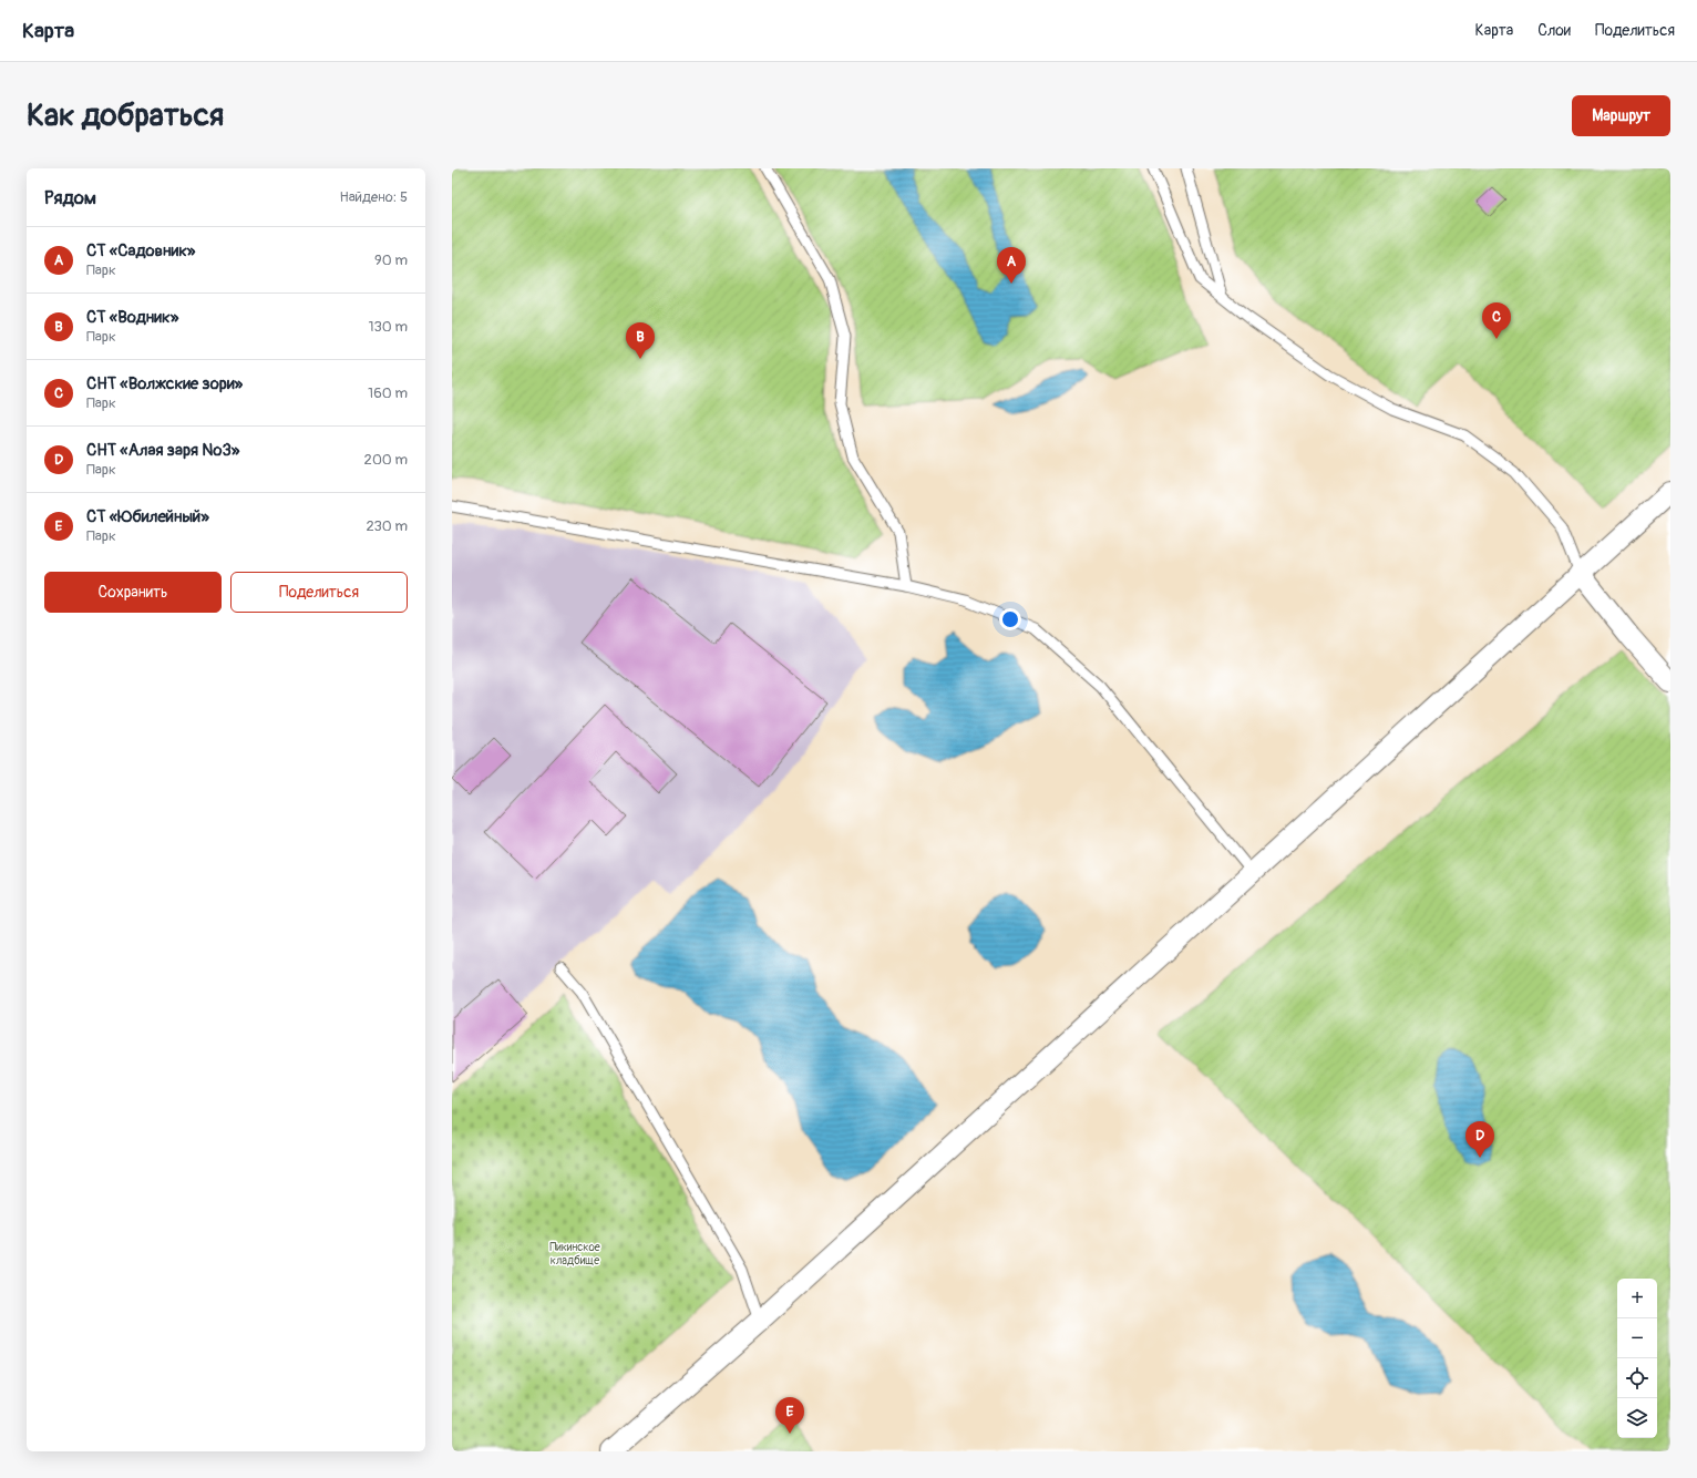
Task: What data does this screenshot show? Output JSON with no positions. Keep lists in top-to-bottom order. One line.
{"parks":["Пикинское кладбище"],"page":{"header":"Карта","nav":["Карта","Слои","Поделиться"],"buttons":["Маршрут",["Сохранить","Поделиться"]],"title":"Как добраться","heading":["Рядом","Найдено: 5"],"list":[{"mark":"A","name":"СТ «Садовник»","note":"Парк","value":"90 m"},{"mark":"B","name":"СТ «Водник»","note":"Парк","value":"130 m"},{"mark":"C","name":"СНТ «Волжские зори»","note":"Парк","value":"160 m"},{"mark":"D","name":"СНТ «Алая заря №3»","note":"Парк","value":"200 m"},{"mark":"E","name":"СТ «Юбилейный»","note":"Парк","value":"230 m"}],"pins":["A","C","B","D","E"],"map_buttons":["+","−"]}}
